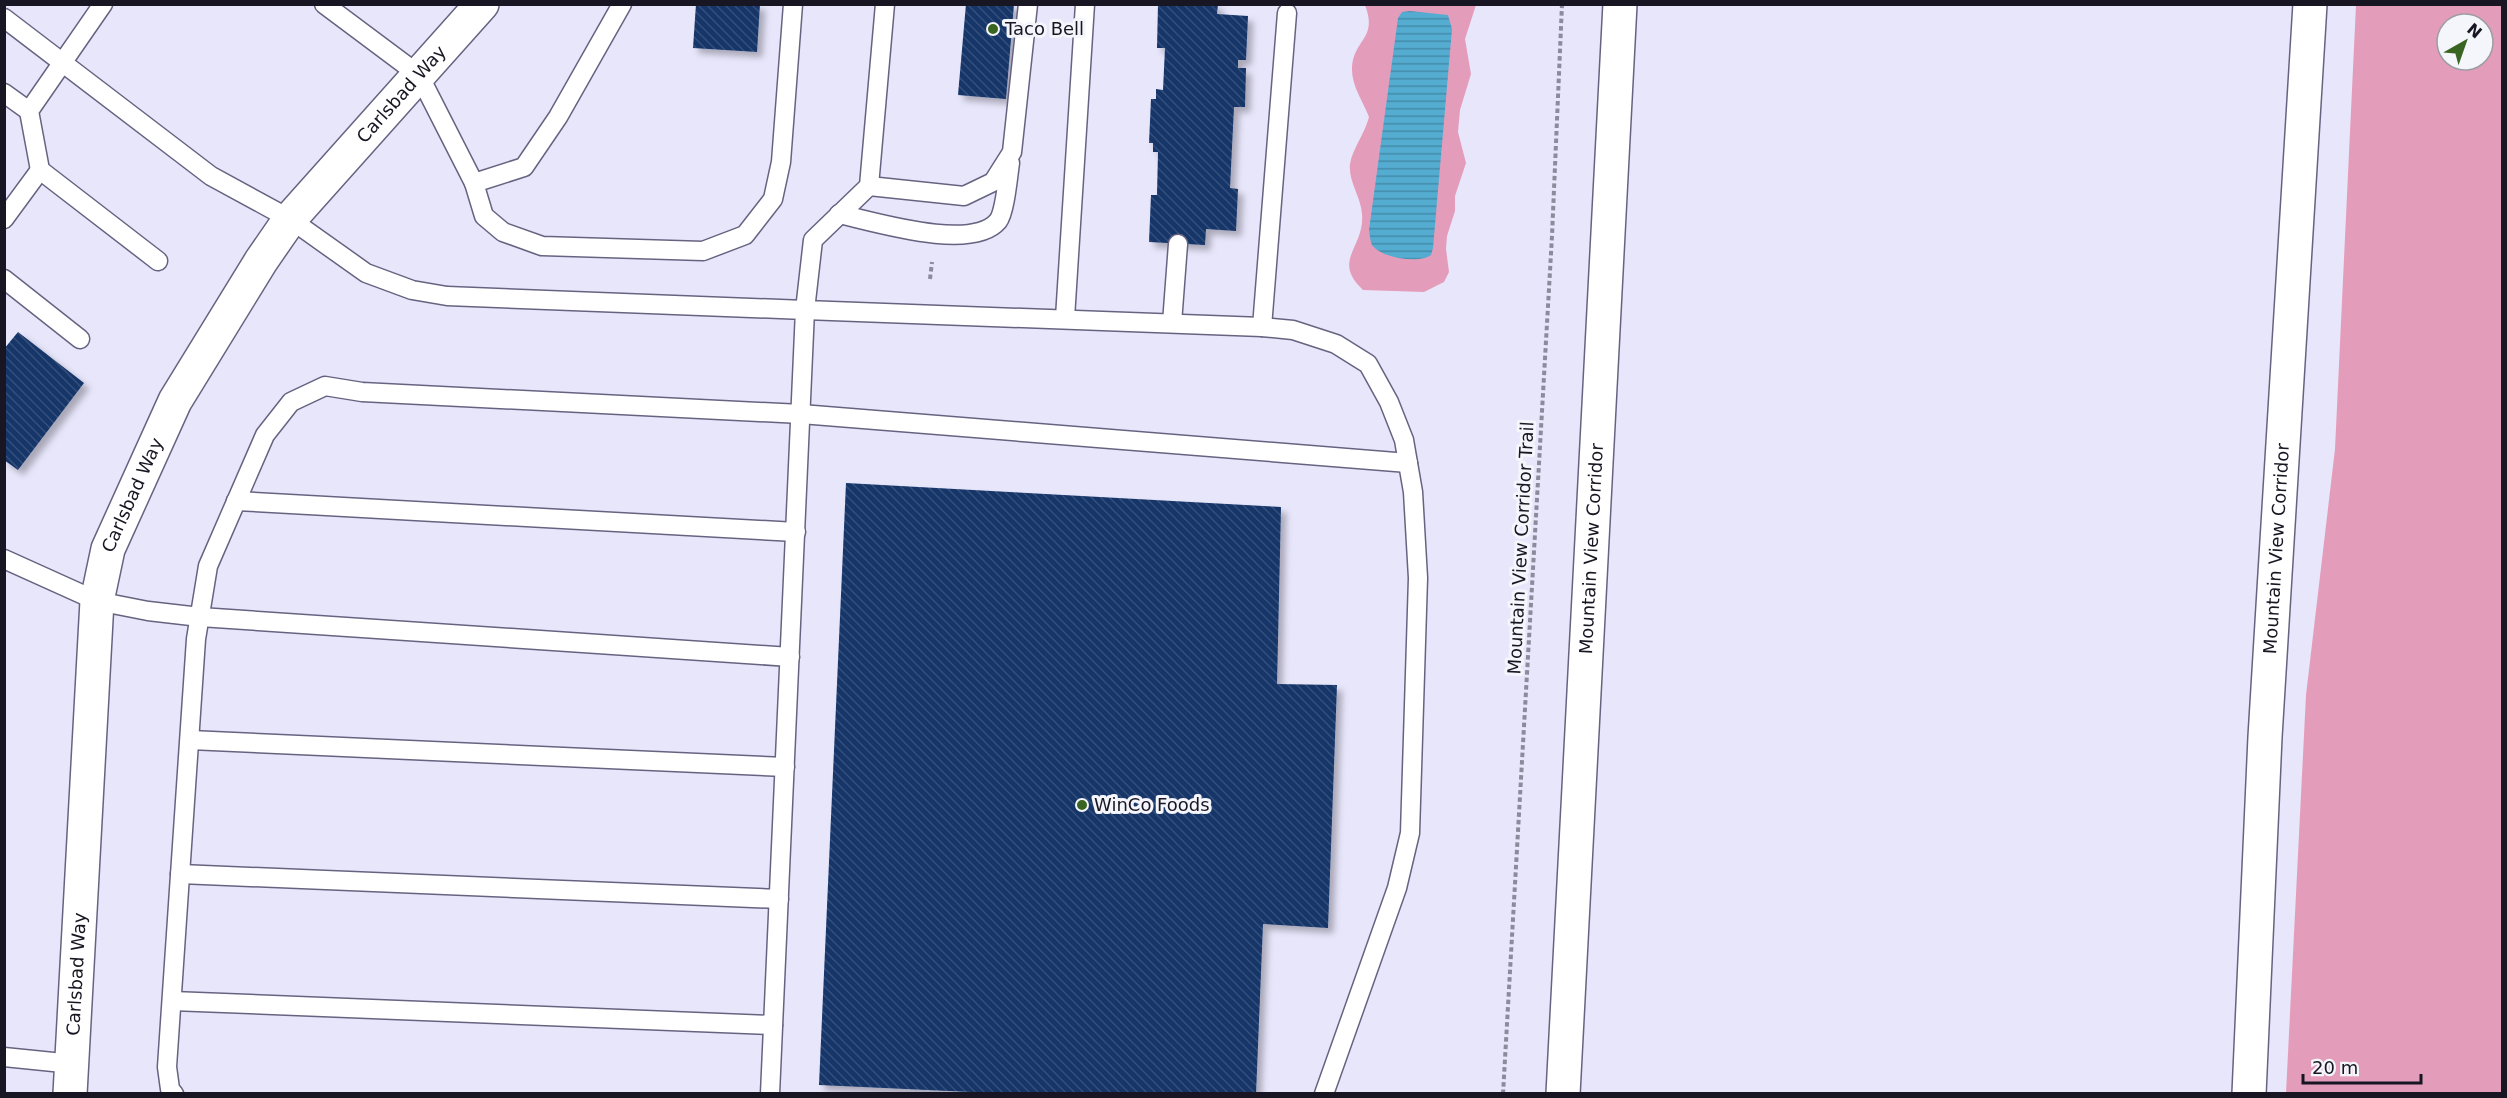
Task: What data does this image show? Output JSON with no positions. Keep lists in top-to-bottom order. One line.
{"streets":{"main road":["Carlsbad Way","Mountain View Corridor"],"path":["Mountain View Corridor Trail"]},"places":["Taco Bell","WinCo Foods"],"scale_bar":"20 m","north":"top right"}
